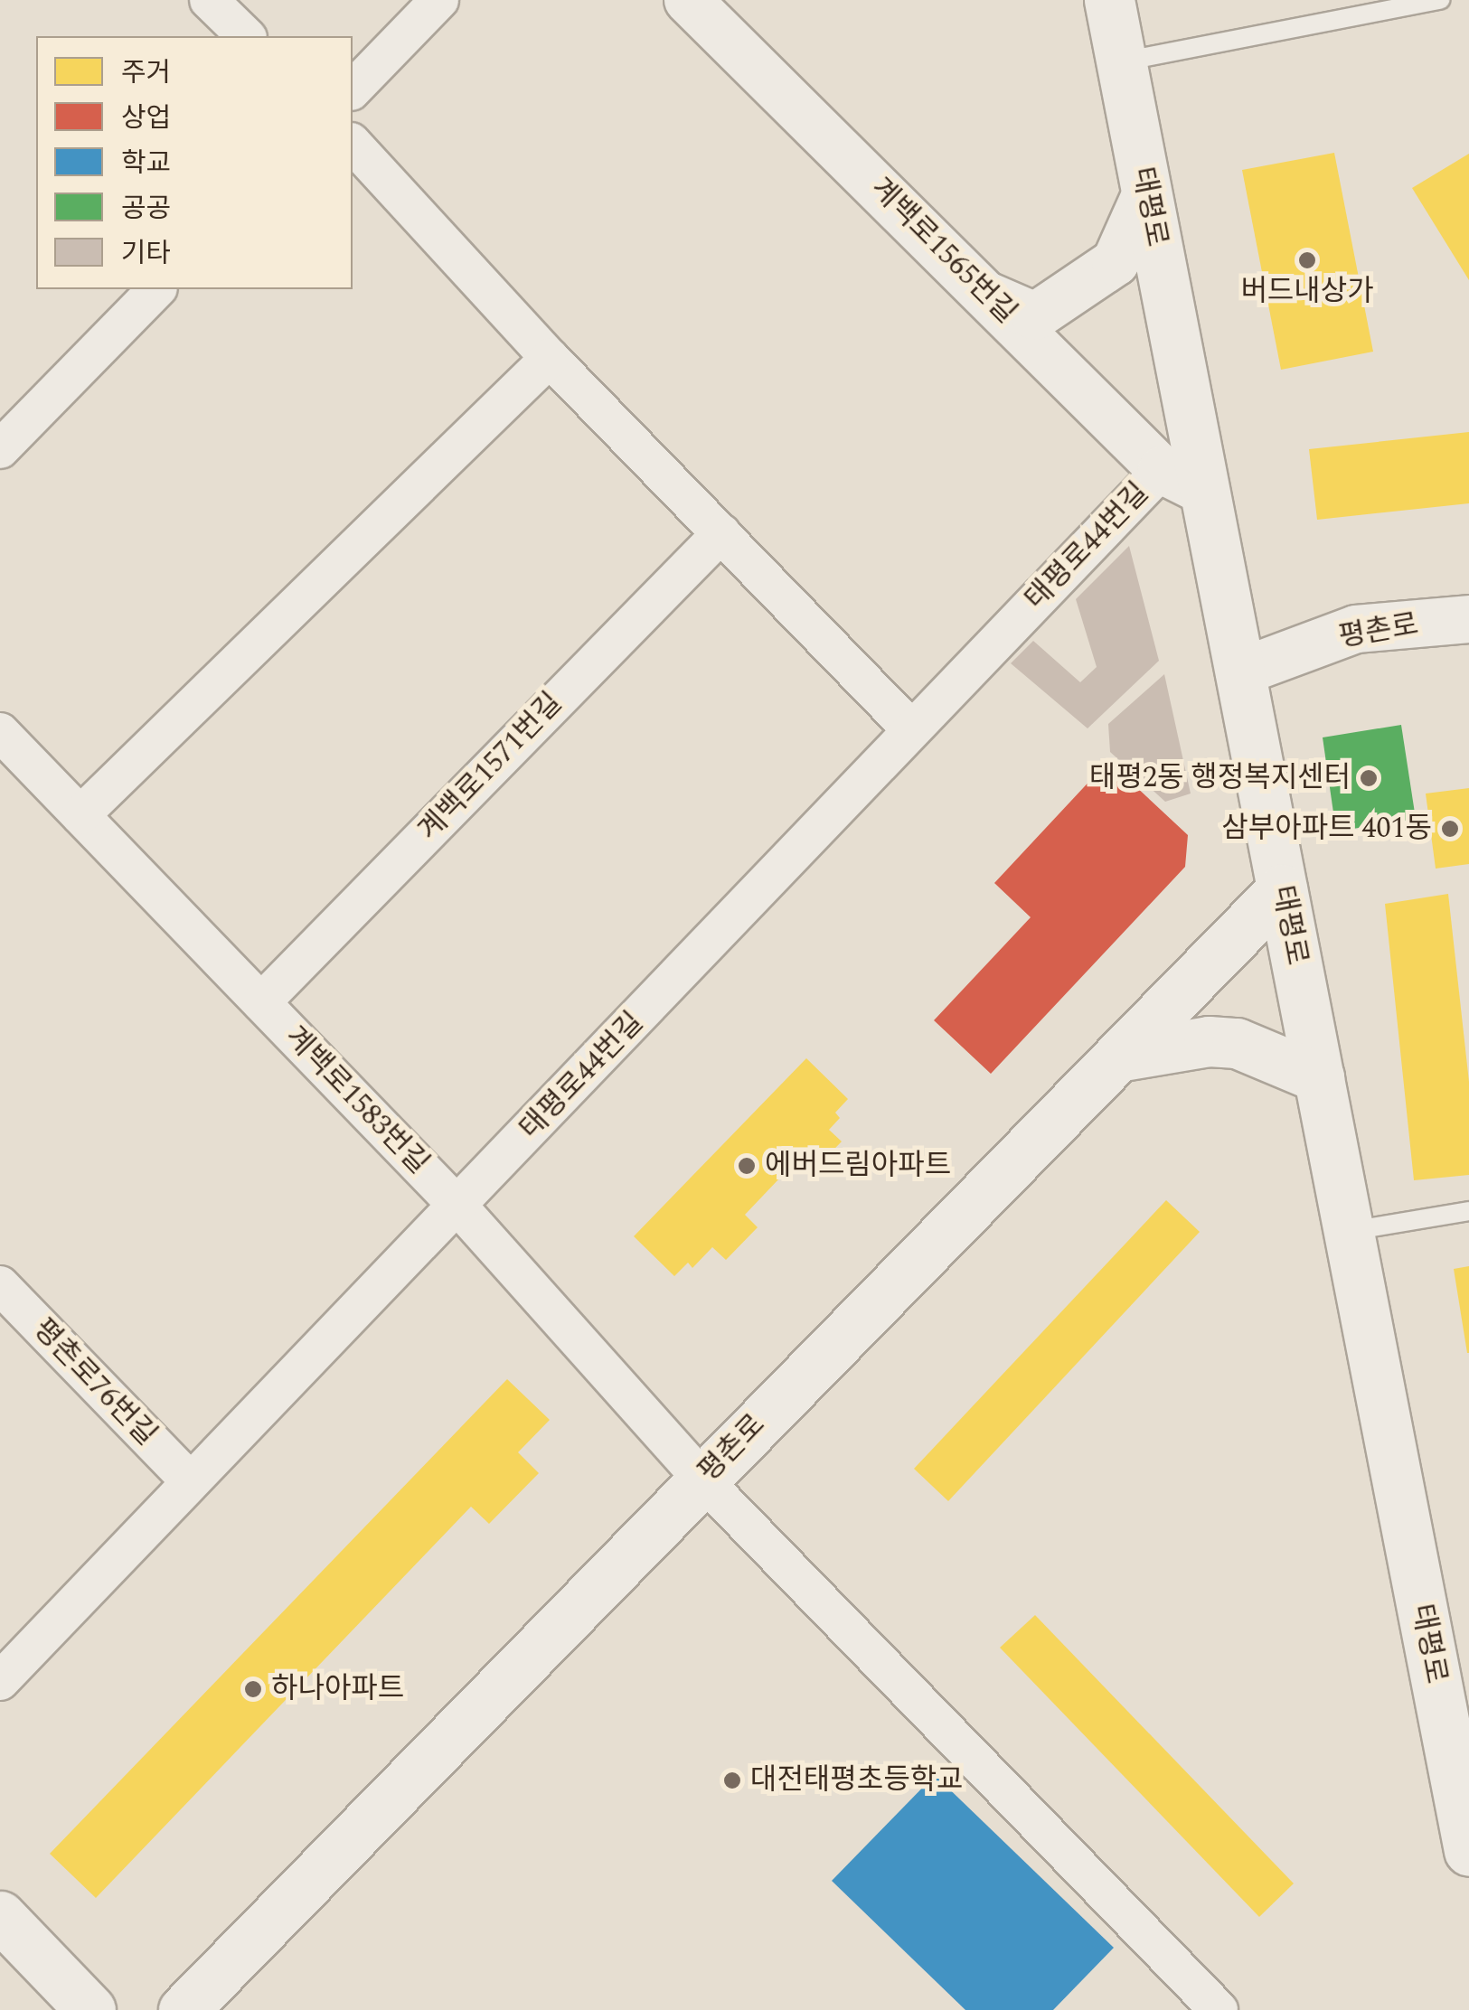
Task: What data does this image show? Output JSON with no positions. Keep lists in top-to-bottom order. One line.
{"streets":{"main road":["태평로","평촌로"],"street":["계백로1565번길","태평로44번길","계백로1571번길","계백로1583번길","평촌로76번길"]},"crossings":[["태평로","계백로1565번길"],["태평로","평촌로"],["계백로1565번길","태평로44번길"],["태평로44번길","계백로1583번길"],["태평로44번길","평촌로76번길"],["평촌로","계백로1583번길"],["계백로1571번길","계백로1583번길"]],"places":["버드내상가","태평2동 행정복지센터","삼부아파트 401동","에버드림아파트","하나아파트","대전태평초등학교"],"legend":["주거","상업","학교","공공","기타"]}
